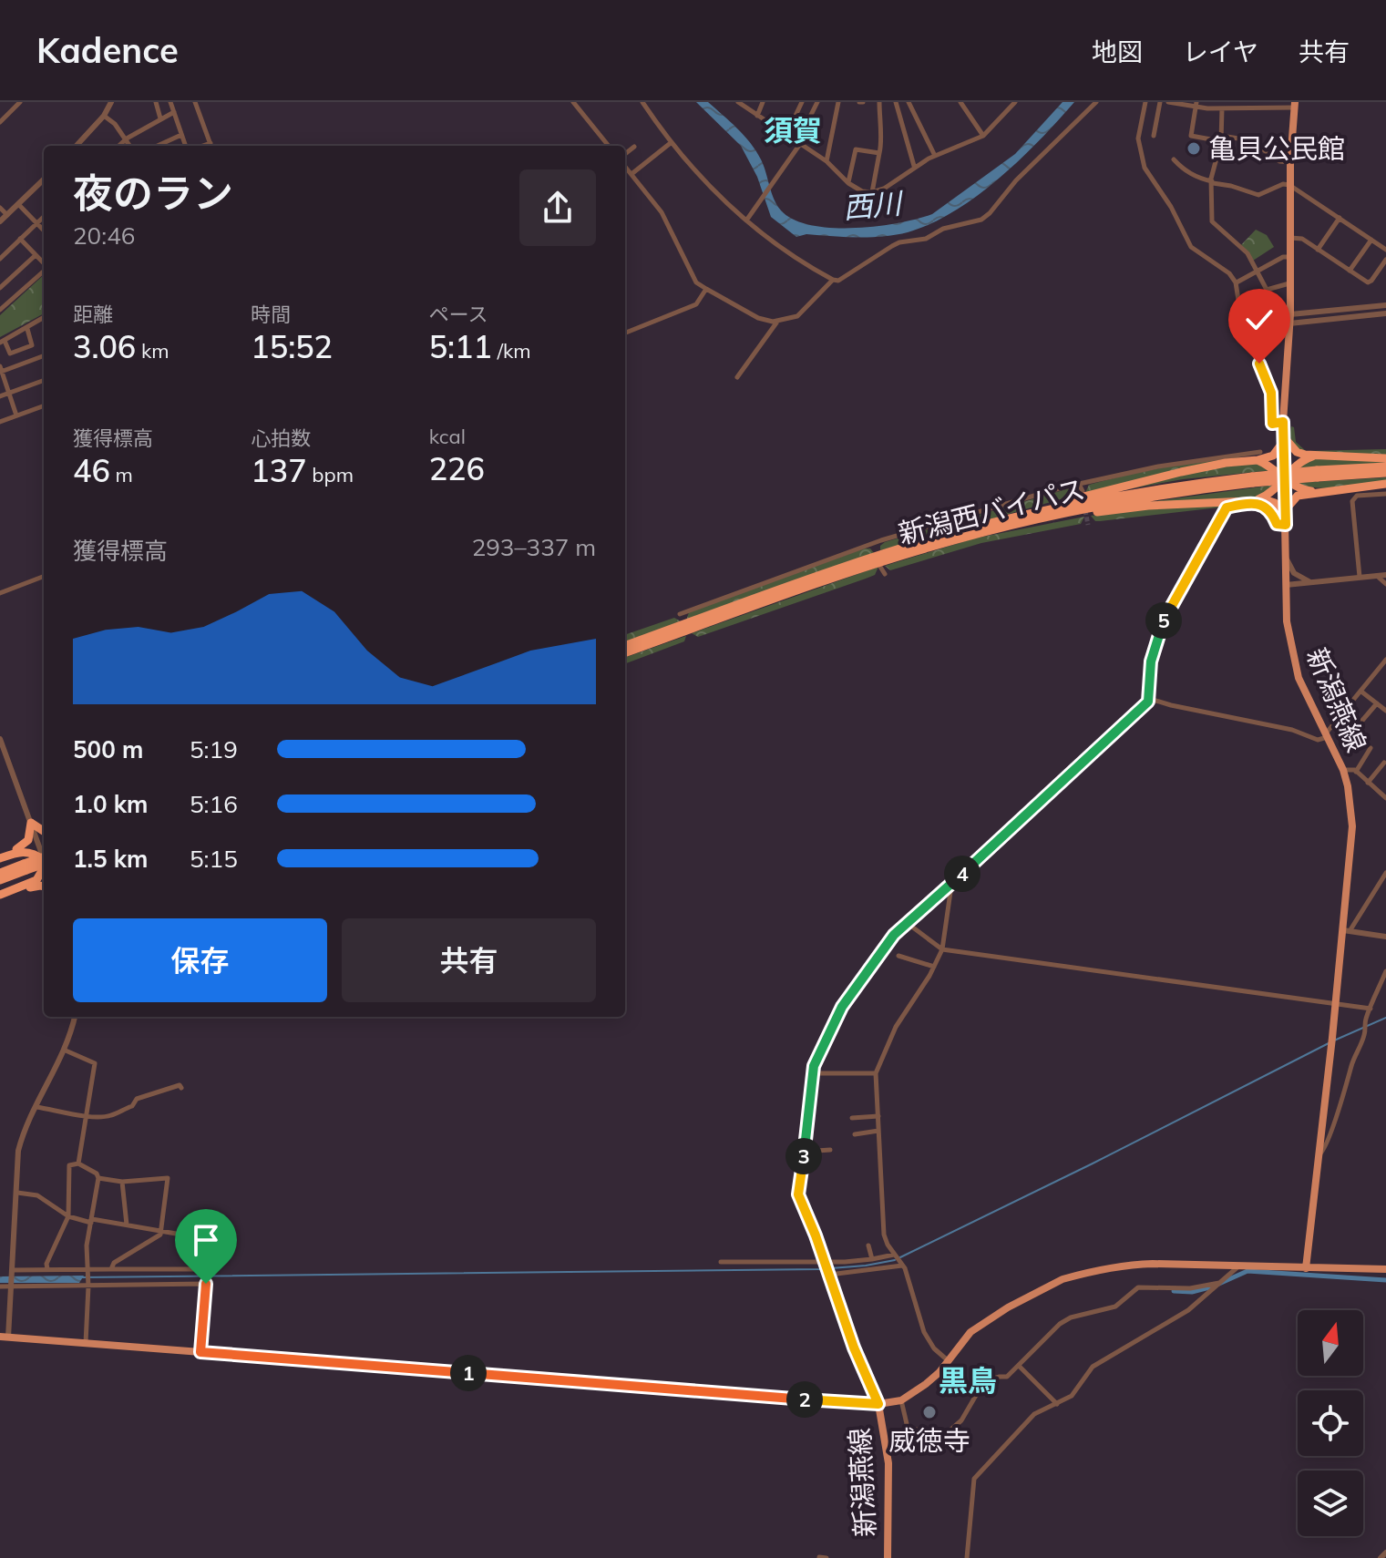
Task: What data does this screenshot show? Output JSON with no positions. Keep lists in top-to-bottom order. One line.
{"streets":{"highway":["新潟西バイパス"],"main road":["新潟燕線"]},"districts":["須賀","黒鳥"],"water":["西川"],"places":["亀貝公民館","威徳寺"],"north":"top","page":{"header":"Kadence","nav":["地図","レイヤ","共有"],"heading":["夜のラン","20:46"],"stats":[["距離","3.06 km"],["時間","15:52"],["ペース","5:11 /km"],["獲得標高","46 m"],["心拍数","137 bpm"],["kcal","226"]],"chart":["獲得標高","293–337 m"],"pins":["5","4","3","1","2"],"list":[{"name":"500 m","note":"5:19"},{"name":"1.0 km","note":"5:16"},{"name":"1.5 km","note":"5:15"}],"buttons":["保存","共有"]}}
